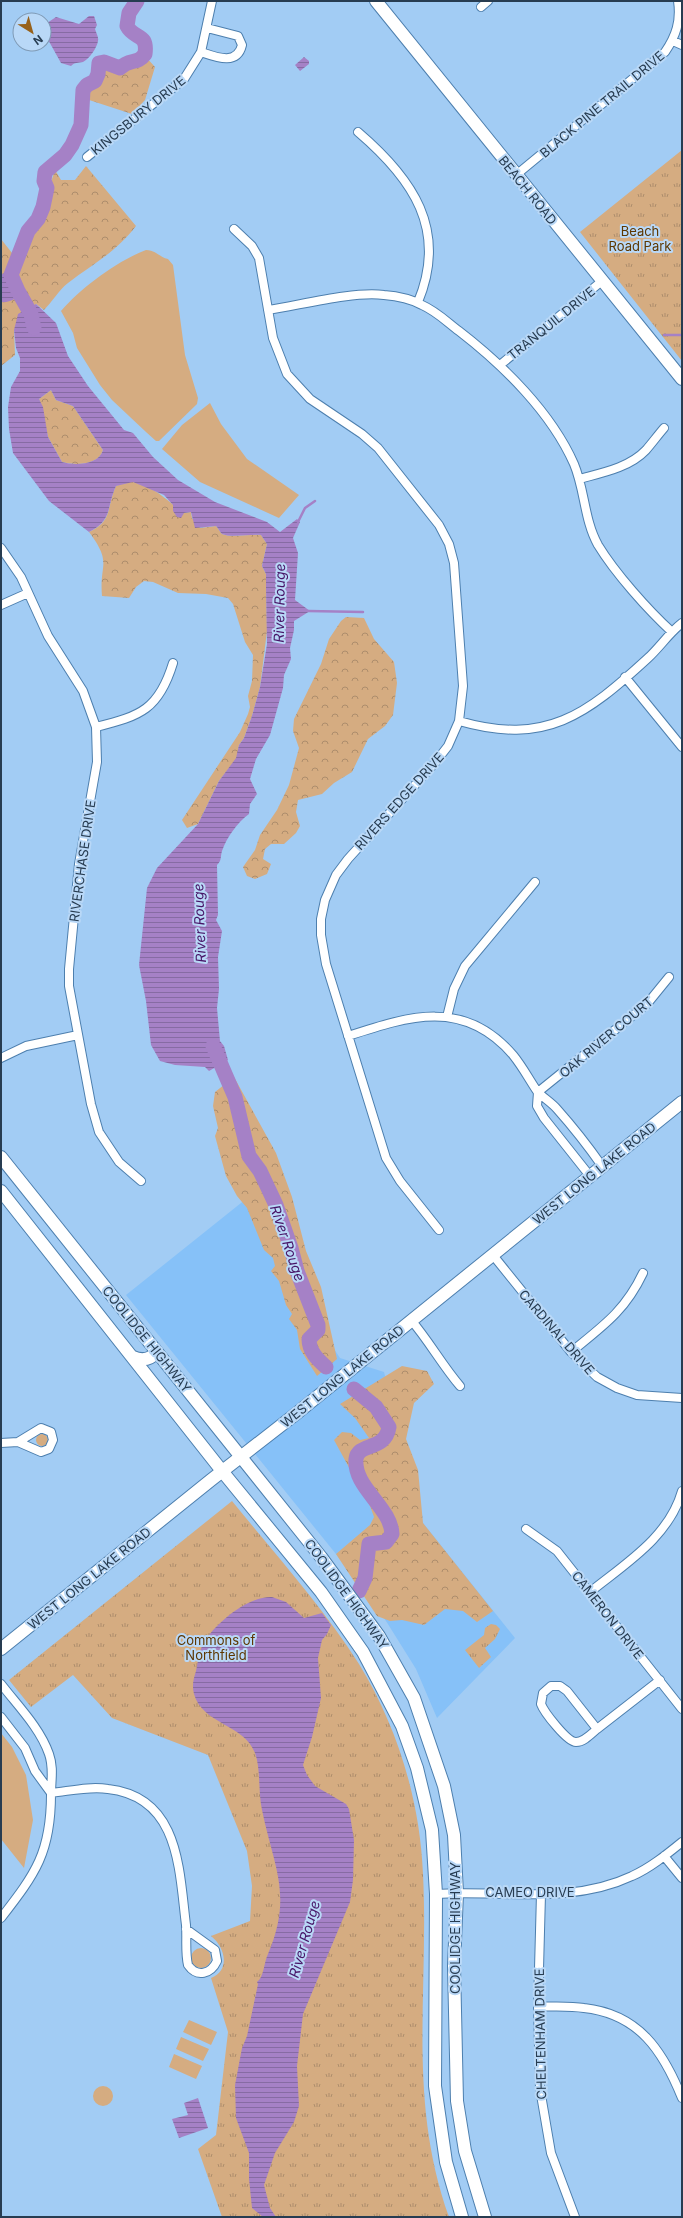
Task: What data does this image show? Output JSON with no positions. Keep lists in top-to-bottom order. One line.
{"streets":{"main road":["BEACH ROAD","WEST LONG LAKE ROAD","COOLIDGE HIGHWAY"],"street":["BLACK PINE TRAIL DRIVE","KINGSBURY DRIVE","TRANQUIL DRIVE","RIVERS EDGE DRIVE","RIVERCHASE DRIVE","OAK RIVER COURT","CARDINAL DRIVE","CAMERON DRIVE","CAMEO DRIVE","CHELTENHAM DRIVE"]},"crossings":[["BLACK PINE TRAIL DRIVE","BEACH ROAD"],["BEACH ROAD","TRANQUIL DRIVE"],["WEST LONG LAKE ROAD","CARDINAL DRIVE"],["WEST LONG LAKE ROAD","COOLIDGE HIGHWAY"],["COOLIDGE HIGHWAY","CAMEO DRIVE"],["CAMEO DRIVE","CHELTENHAM DRIVE"]],"water":["River Rouge"],"parks":["Beach Road Park","Commons of Northfield"],"north":"bottom right"}
